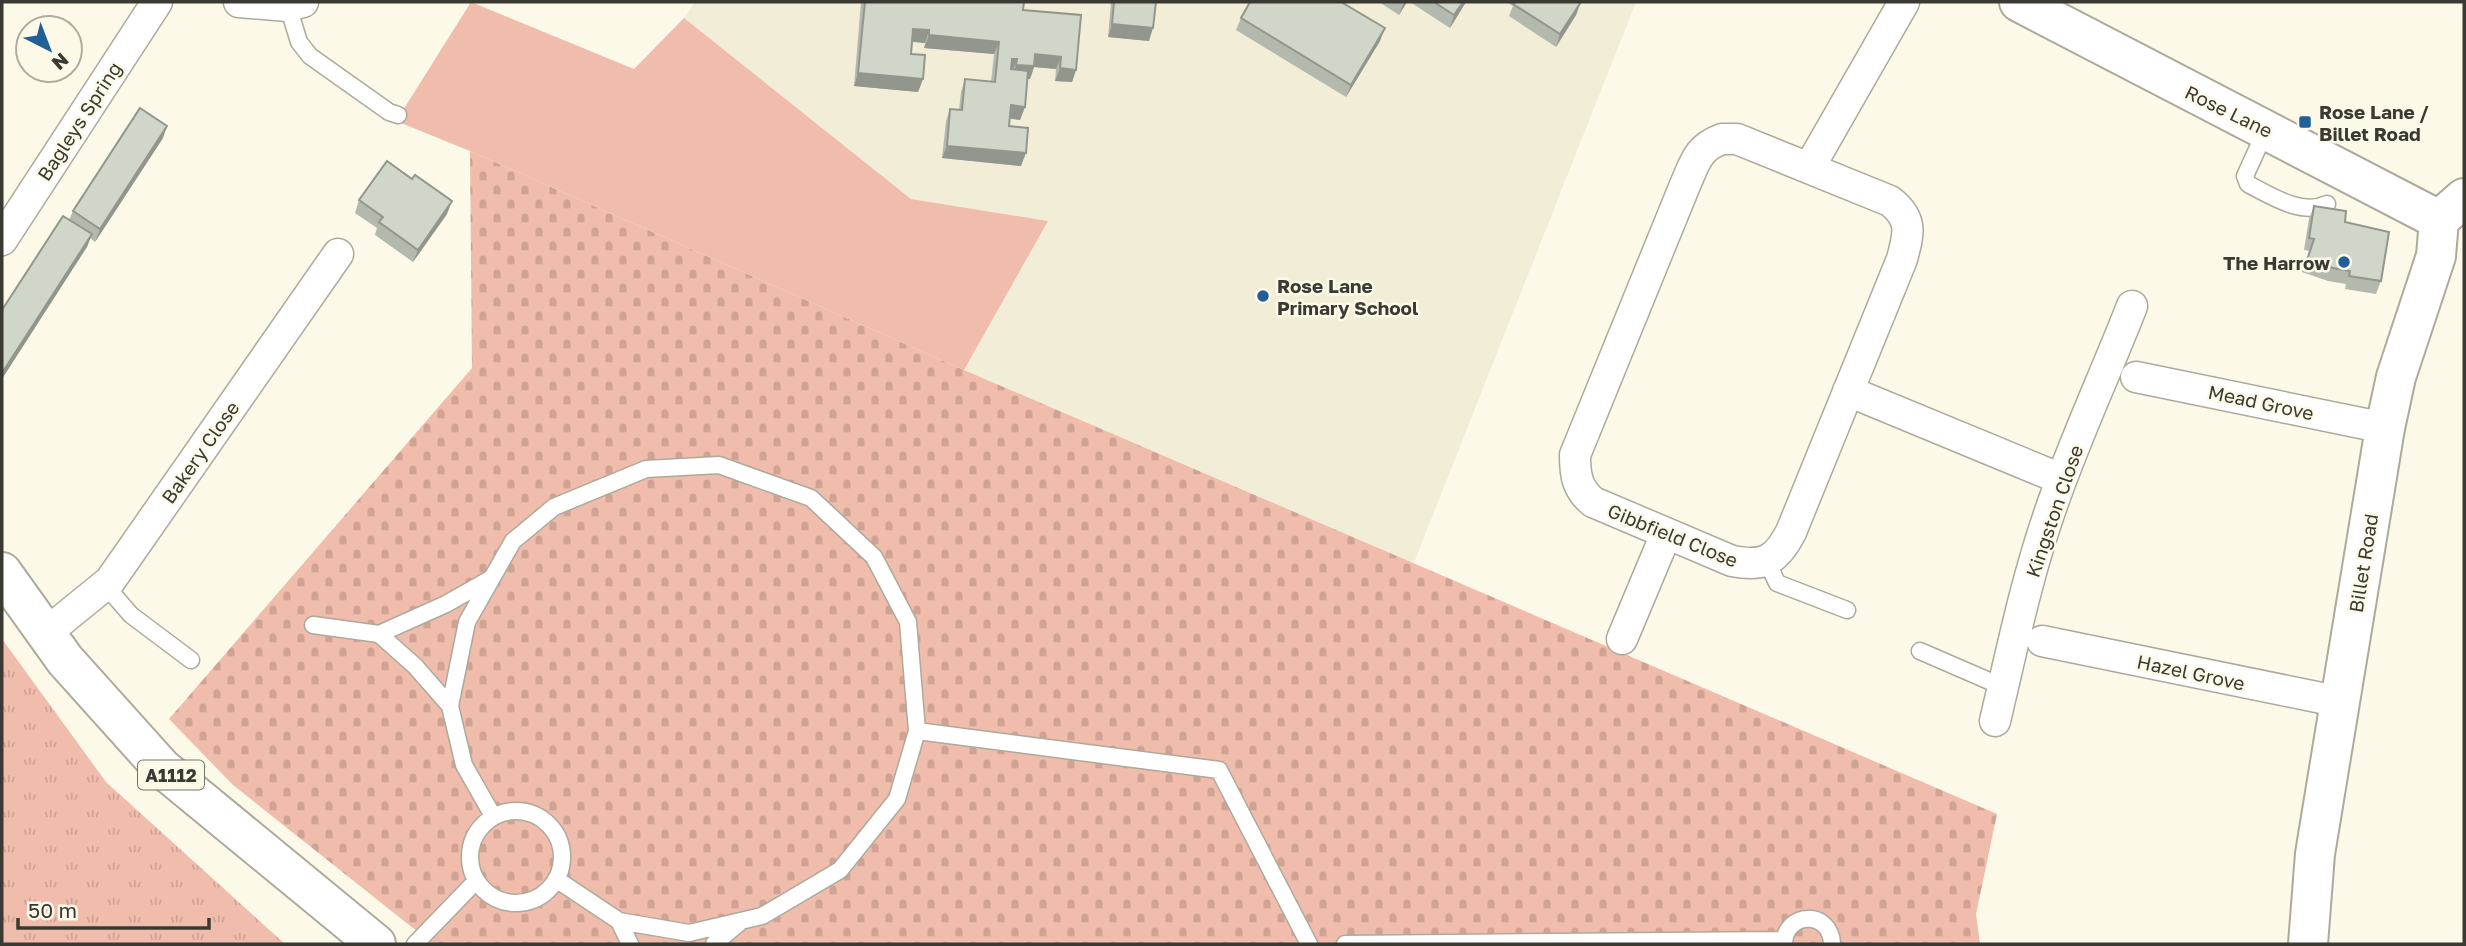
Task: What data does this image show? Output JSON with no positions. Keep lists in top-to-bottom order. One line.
{"streets":{"street":["Rose Lane","Bagleys Spring","Mead Grove","Bakery Close","Kingston Close","Gibbfield Close","Billet Road","Hazel Grove","A1112"]},"crossings":[["Rose Lane","Billet Road"],["Mead Grove","Billet Road"],["Bakery Close","A1112"],["Billet Road","Hazel Grove"]],"places":{"transit":["Rose Lane / Billet Road"],"other":["The Harrow","Rose Lane Primary School"]},"scale_bar":"50 m","north":"bottom right"}
